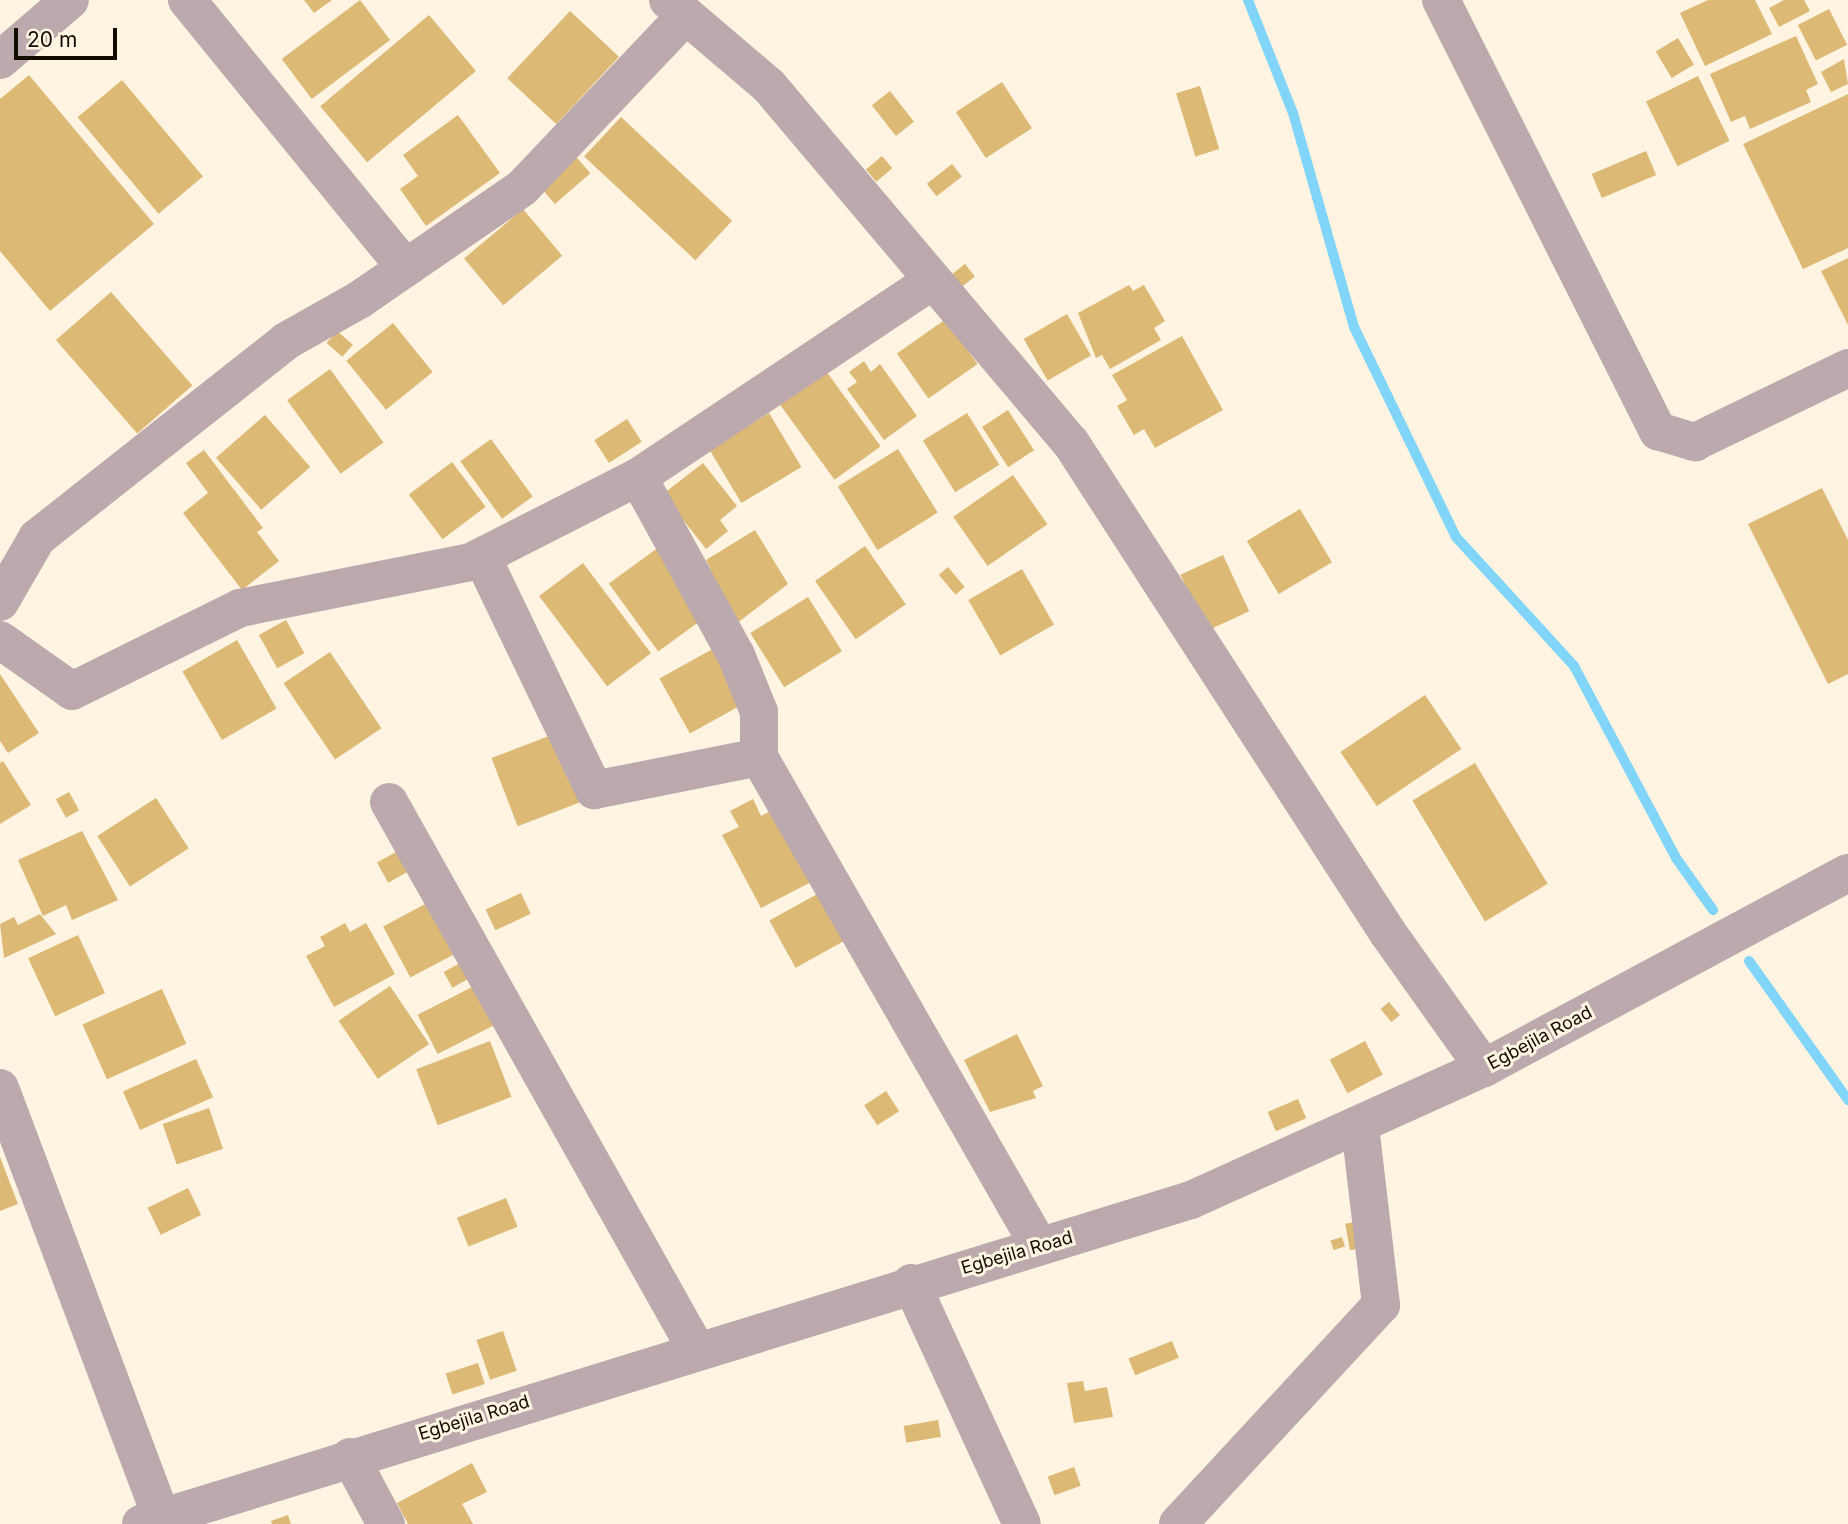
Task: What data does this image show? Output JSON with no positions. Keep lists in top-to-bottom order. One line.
{"streets":{"street":["Egbejila Road"]},"scale_bar":"20 m"}
